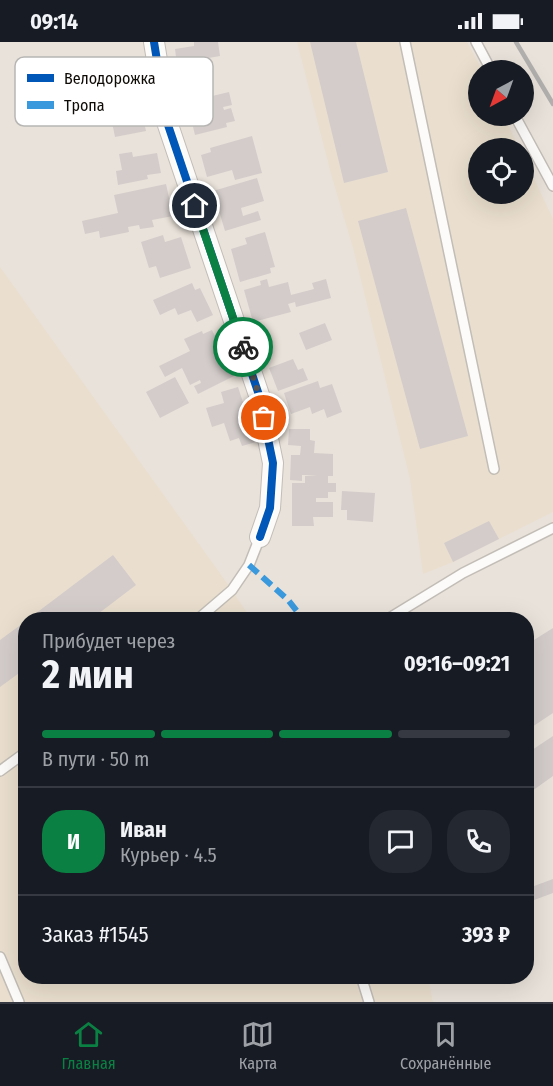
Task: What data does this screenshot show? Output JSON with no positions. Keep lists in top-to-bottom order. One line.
{"legend":["Велодорожка","Тропа"],"north":"bottom left","page":{"status":"09:14","heading":["2 мин","Прибудет через","09:16–09:21"],"panel":["Иван","Курьер · 4.5","Заказ #1545","393 ₽"],"bar":"В пути · 50 m","round":"И","tabs":["Главная","Карта","Сохранённые"]}}
